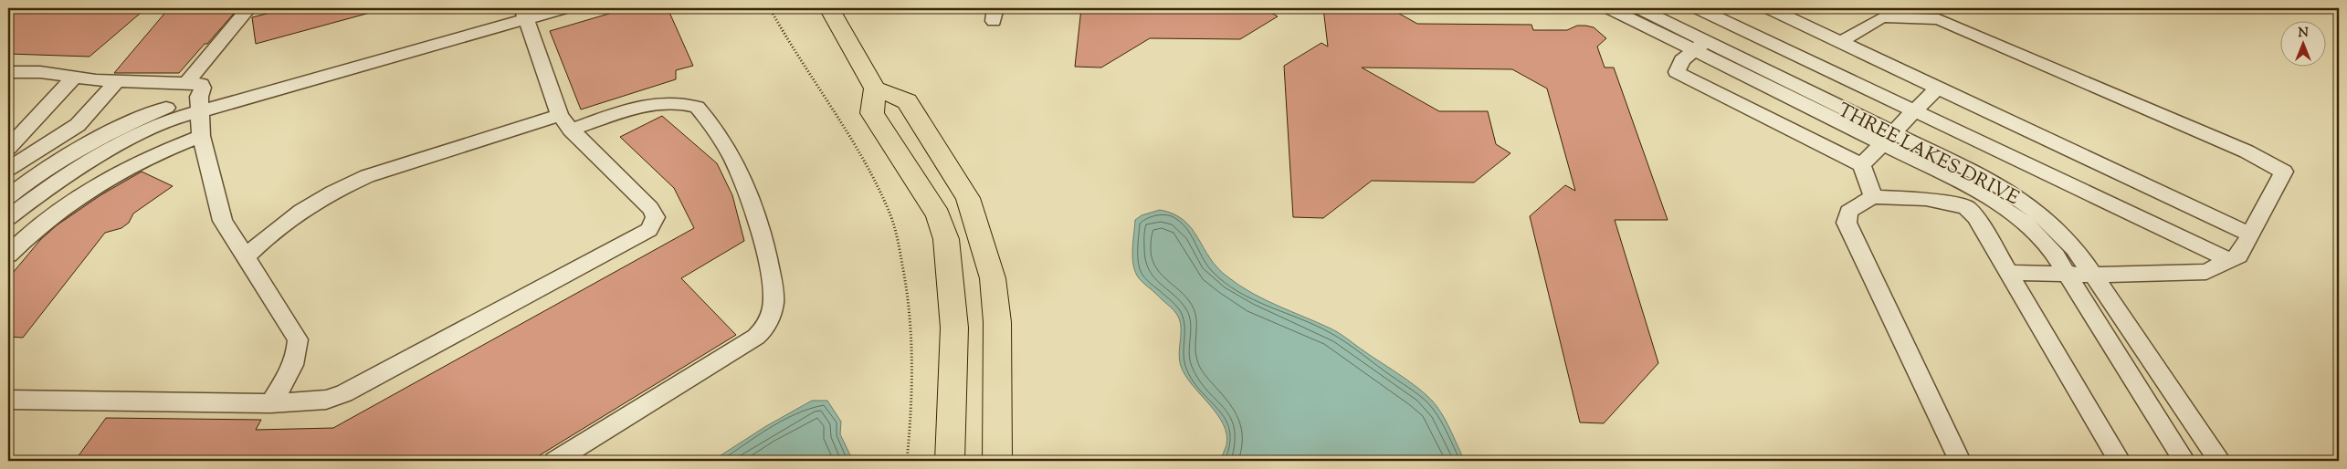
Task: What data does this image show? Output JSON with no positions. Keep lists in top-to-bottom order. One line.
{"streets":{"street":["THREE LAKES DRIVE"]},"north":"top"}
